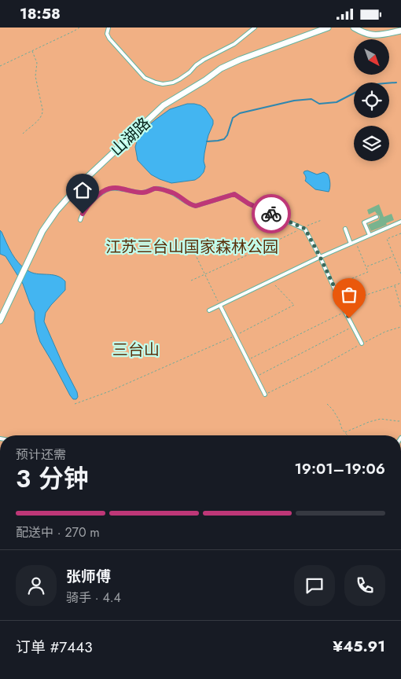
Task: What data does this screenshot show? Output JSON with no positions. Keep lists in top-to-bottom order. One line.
{"streets":{"street":["山湖路"]},"parks":["江苏三台山国家森林公园","三台山"],"north":"bottom right","page":{"status":"18:58","heading":["3 分钟","预计还需","19:01–19:06"],"panel":["张师傅","骑手 · 4.4","订单 #7443","¥45.91"],"bar":"配送中 · 270 m"}}
